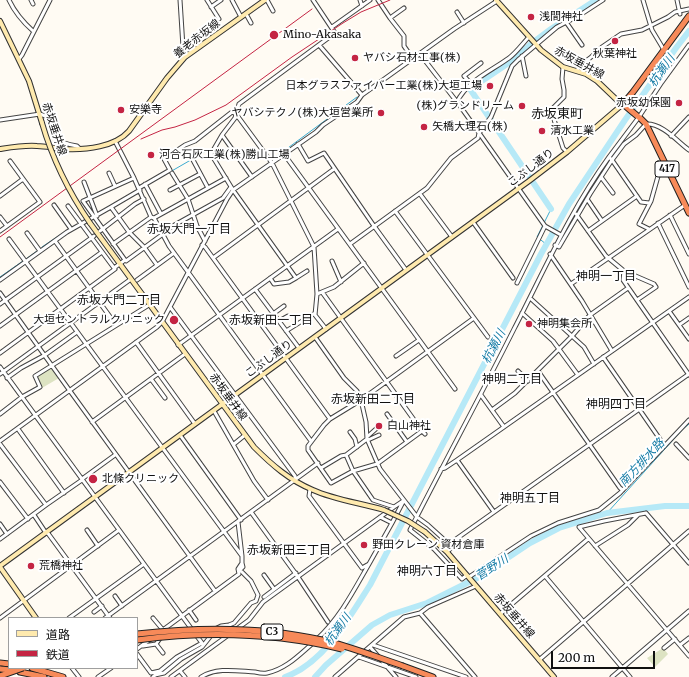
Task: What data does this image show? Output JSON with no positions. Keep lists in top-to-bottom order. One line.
{"streets":{"highway":["417","C3"],"main road":["養老赤坂線","赤坂垂井線","こぶし通り"]},"crossings":[["赤坂垂井線","こぶし通り"],["赤坂垂井線","417"],["こぶし通り","417"]],"districts":["赤坂東町","赤坂大門一丁目","神明一丁目","赤坂大門二丁目","赤坂新田一丁目","神明二丁目","赤坂新田二丁目","神明四丁目","神明五丁目","赤坂新田三丁目","神明六丁目"],"water":["杭瀬川","南方排水路","菅野川"],"places":["浅間神社","Mino-Akasaka","秋葉神社","ヤバシ石材工事(株)","日本グラスファイバー工業(株)大垣工場","赤坂幼保園","(株)グランドリーム","安樂寺","ヤバシテクノ(株)大垣営業所","矢橋大理石(株)","清水工業","河合石灰工業(株)勝山工場","大垣セントラルクリニック","神明集会所","白山神社","北條クリニック","野田クレーン 資材倉庫","荒橋神社"],"legend":["道路","鉄道"],"scale_bar":"200 m"}
